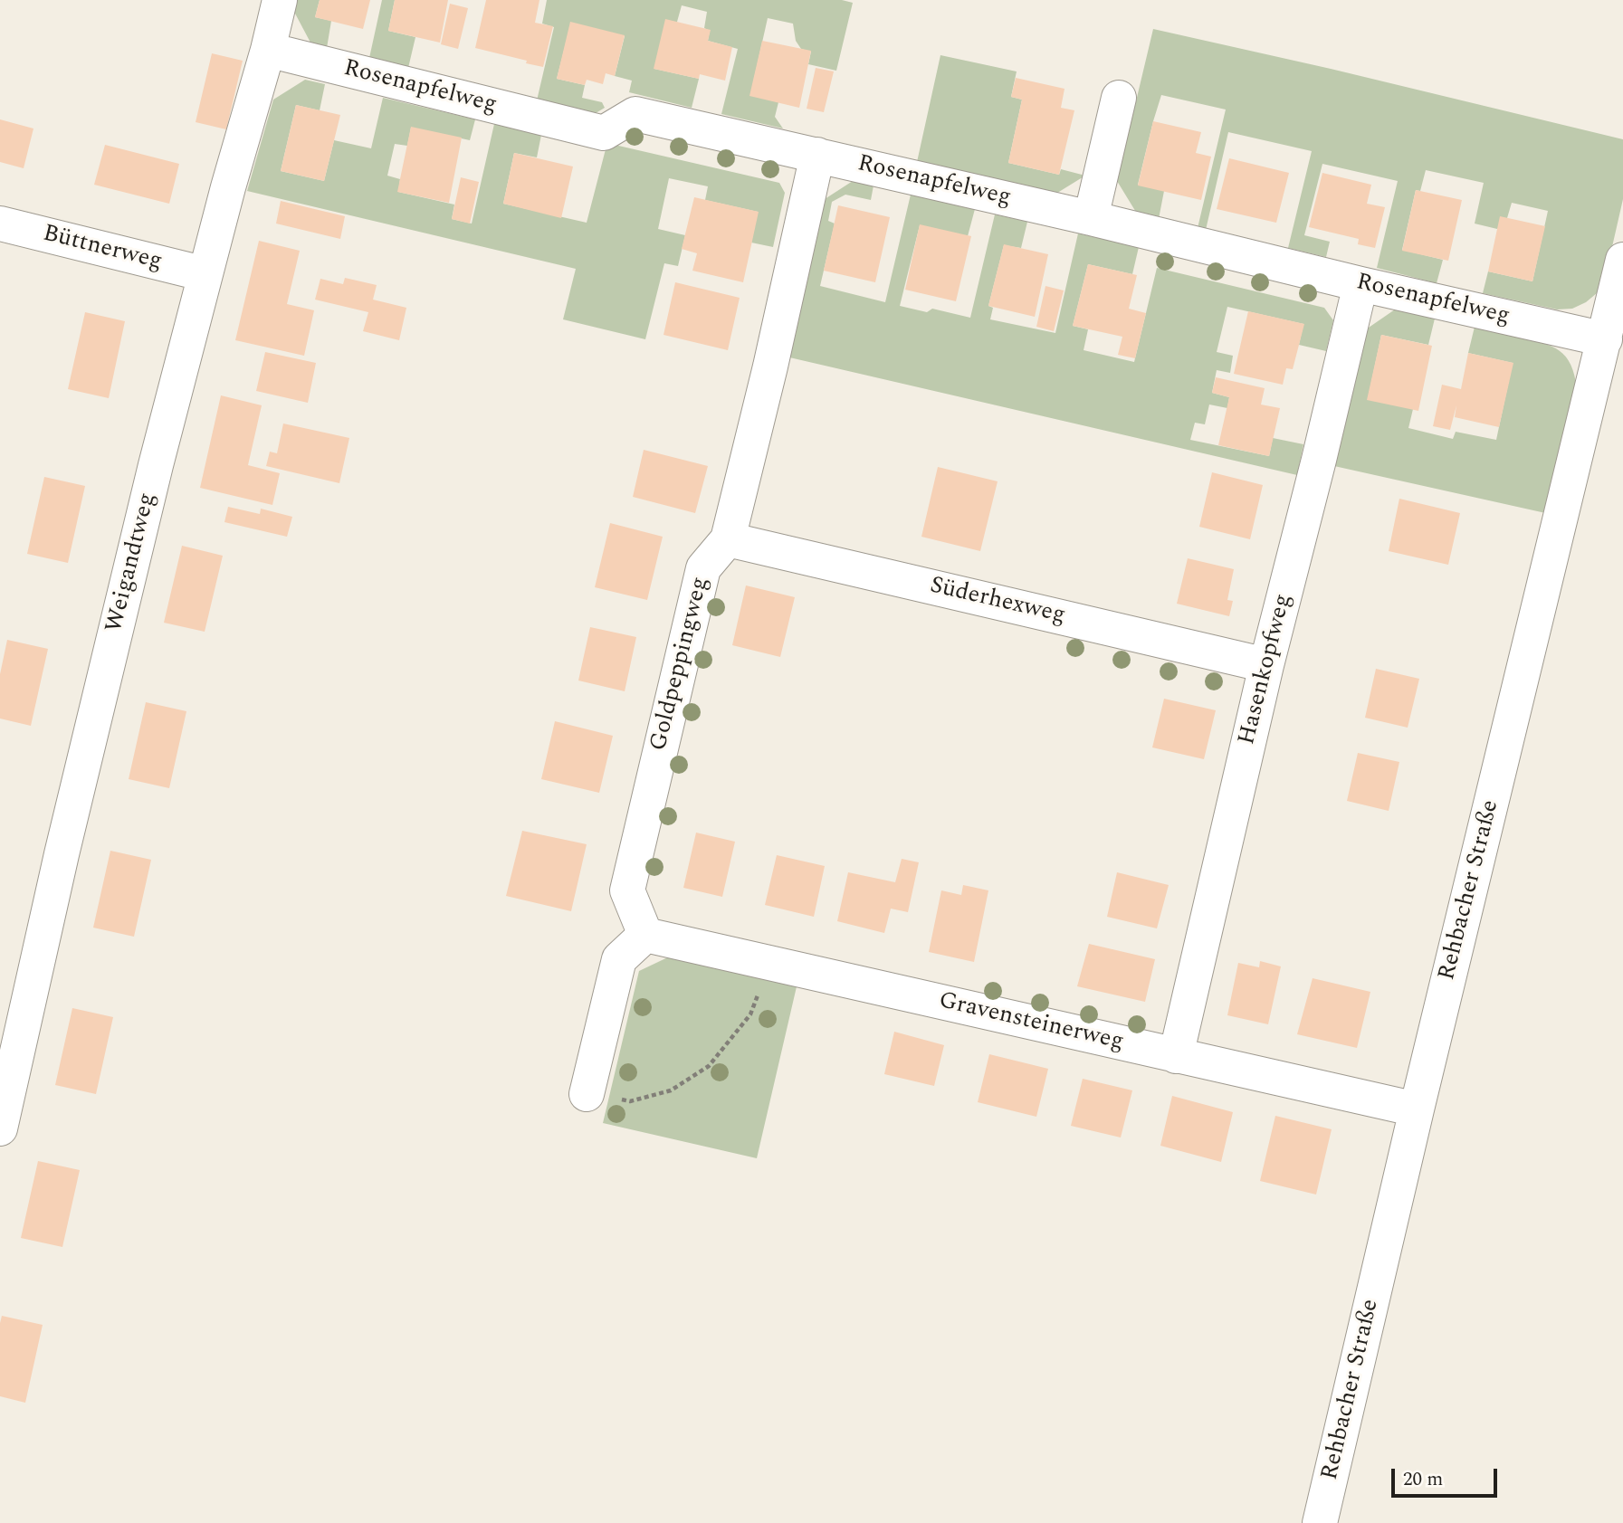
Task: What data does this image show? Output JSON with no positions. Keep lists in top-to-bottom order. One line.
{"streets":{"street":["Rosenapfelweg","Büttnerweg","Weigandtweg","Süderhexweg","Goldpeppingweg","Hasenkopfweg","Rehbacher Straße","Gravensteinerweg"]},"crossings":[["Rosenapfelweg","Weigandtweg"],["Rosenapfelweg","Goldpeppingweg"],["Rosenapfelweg","Hasenkopfweg"],["Rosenapfelweg","Rehbacher Straße"],["Büttnerweg","Weigandtweg"],["Süderhexweg","Goldpeppingweg"],["Süderhexweg","Hasenkopfweg"],["Goldpeppingweg","Gravensteinerweg"],["Hasenkopfweg","Gravensteinerweg"],["Rehbacher Straße","Gravensteinerweg"]],"scale_bar":"20 m"}
